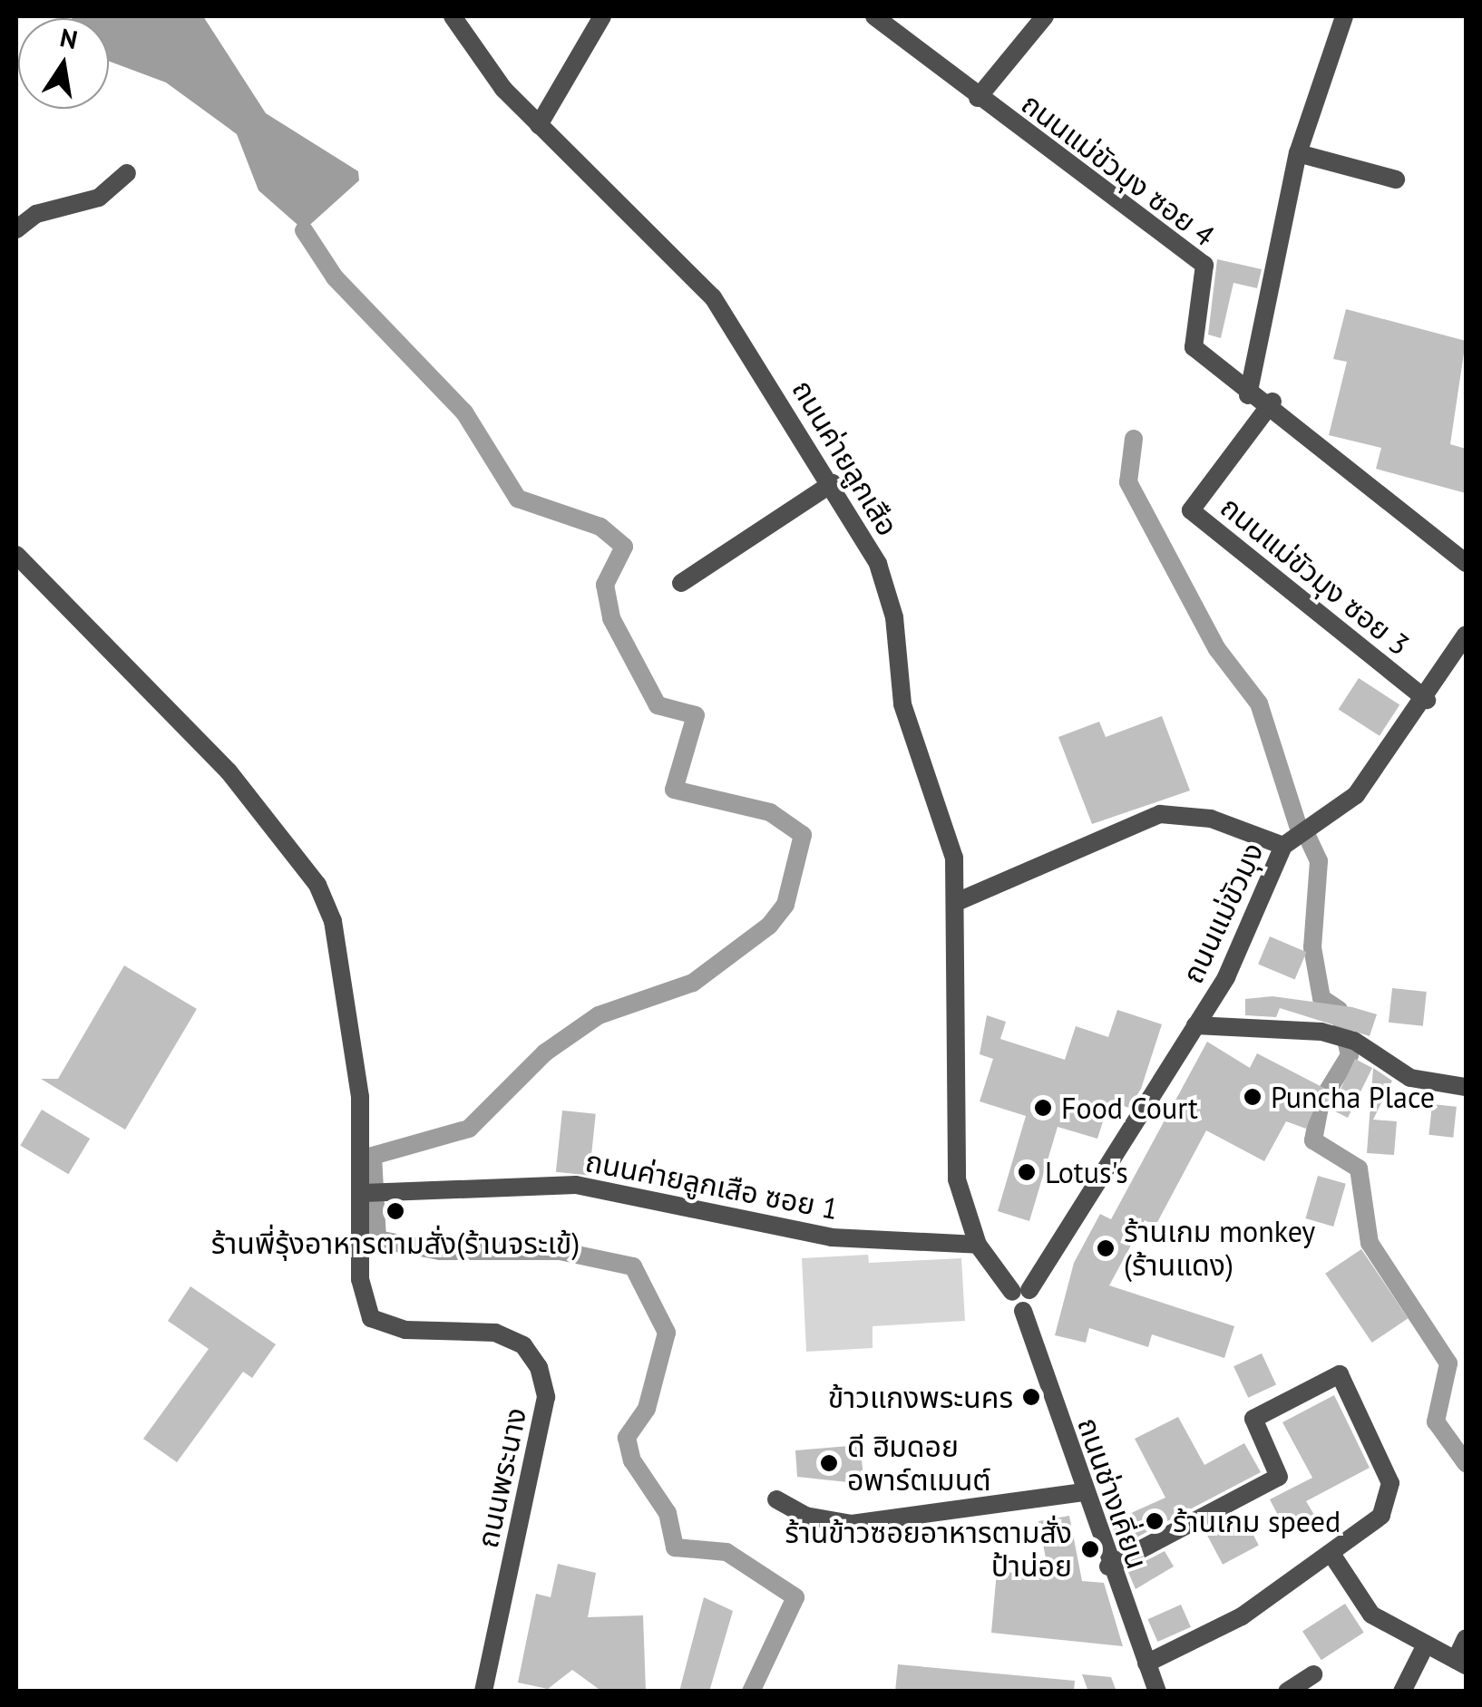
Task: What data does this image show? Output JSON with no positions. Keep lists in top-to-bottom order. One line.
{"streets":{"street":["ถนนแม่ขัวมุง ซอย 4","ถนนค่ายลูกเสือ","ถนนแม่ขัวมุง ซอย 3","ถนนแม่ขัวมุง","ถนนค่ายลูกเสือ ซอย 1","ถนนพระนาง","ถนนช่างเคี่ยน"]},"crossings":[["ถนนแม่ขัวมุง ซอย 4","ถนนแม่ขัวมุง ซอย 3"],["ถนนค่ายลูกเสือ","ถนนแม่ขัวมุง"],["ถนนค่ายลูกเสือ","ถนนค่ายลูกเสือ ซอย 1"],["ถนนแม่ขัวมุง ซอย 3","ถนนแม่ขัวมุง"],["ถนนแม่ขัวมุง","ถนนช่างเคี่ยน"],["ถนนค่ายลูกเสือ ซอย 1","ถนนพระนาง"]],"places":["Puncha Place","Food Court","Lotus's","ร้านพี่รุ้งอาหารตามสั่ง(ร้านจระเข้)","ร้านเกม monkey (ร้านแดง)","ข้าวแกงพระนคร","ดี ฮิมดอย อพาร์ตเมนต์","ร้านเกม speed","ร้านข้าวซอยอาหารตามสั่ง ป้าน่อย"],"north":"top"}
